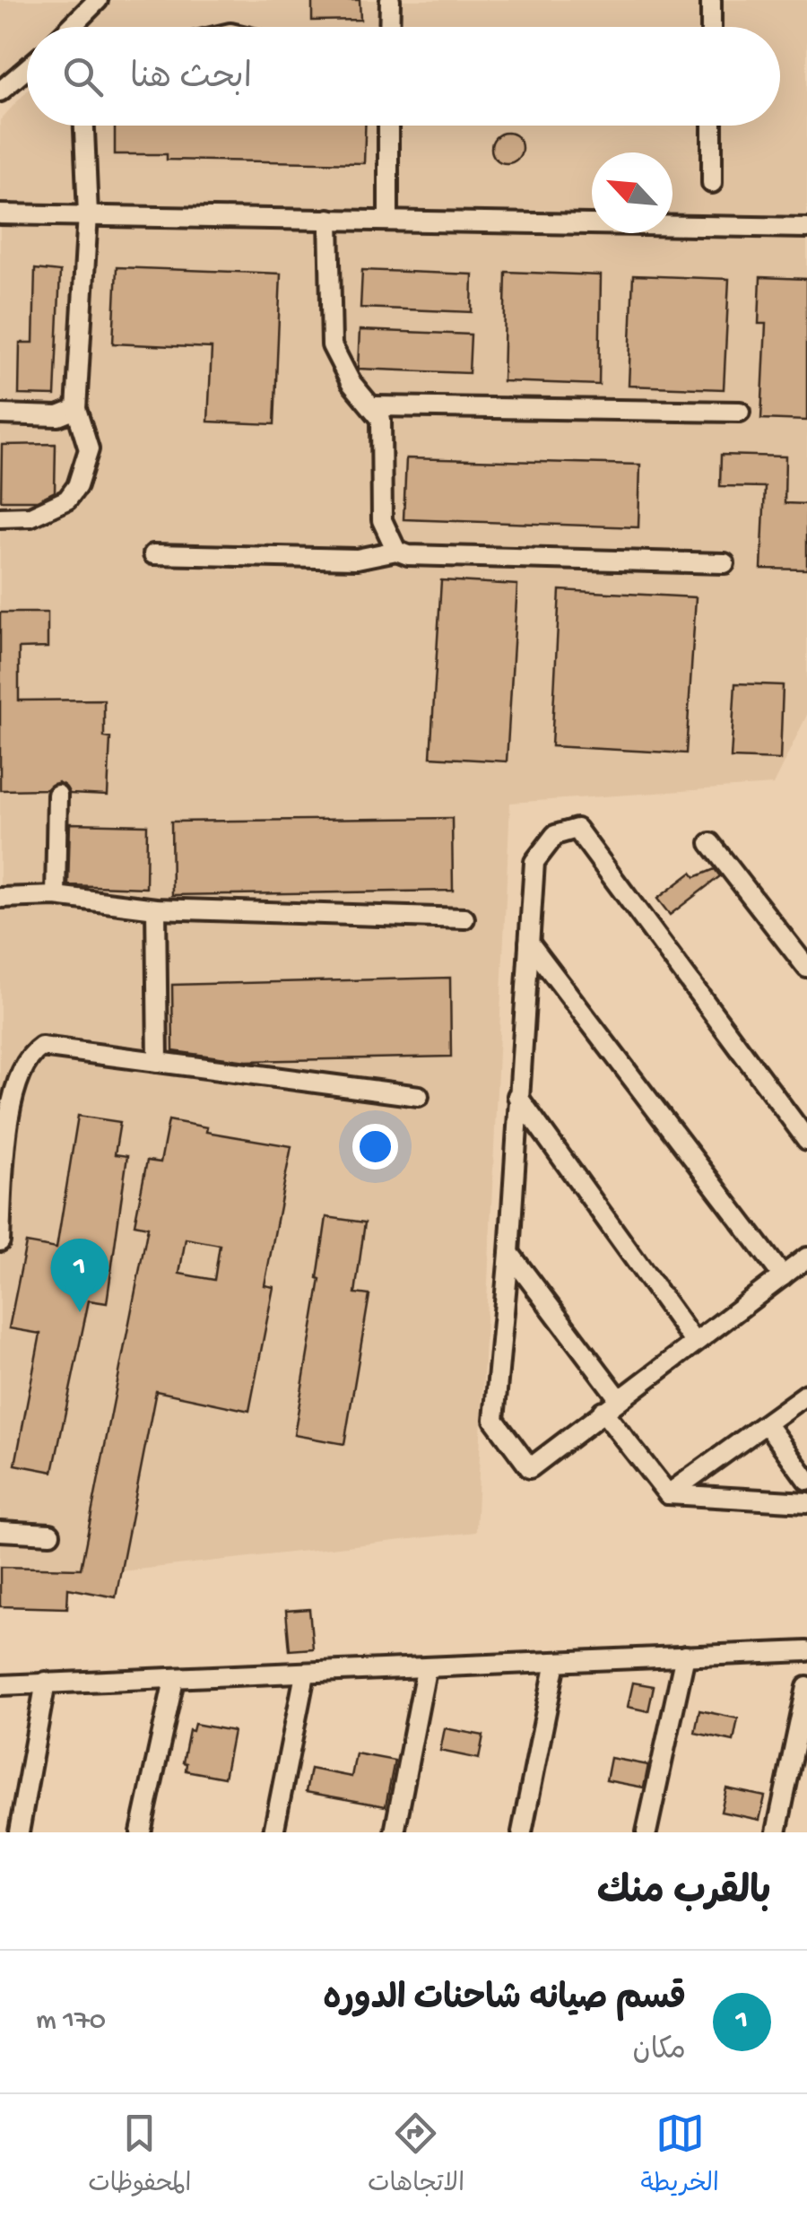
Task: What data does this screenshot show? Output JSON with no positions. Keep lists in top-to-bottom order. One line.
{"north":"top left","page":{"search":"ابحث هنا","pins":"1","heading":"بالقرب منك","list":[{"mark":"1","name":"قسم صيانه شاحنات الدوره","note":"مكان","value":"170 m"}],"nav":["الخريطة","الاتجاهات","المحفوظات"]}}
